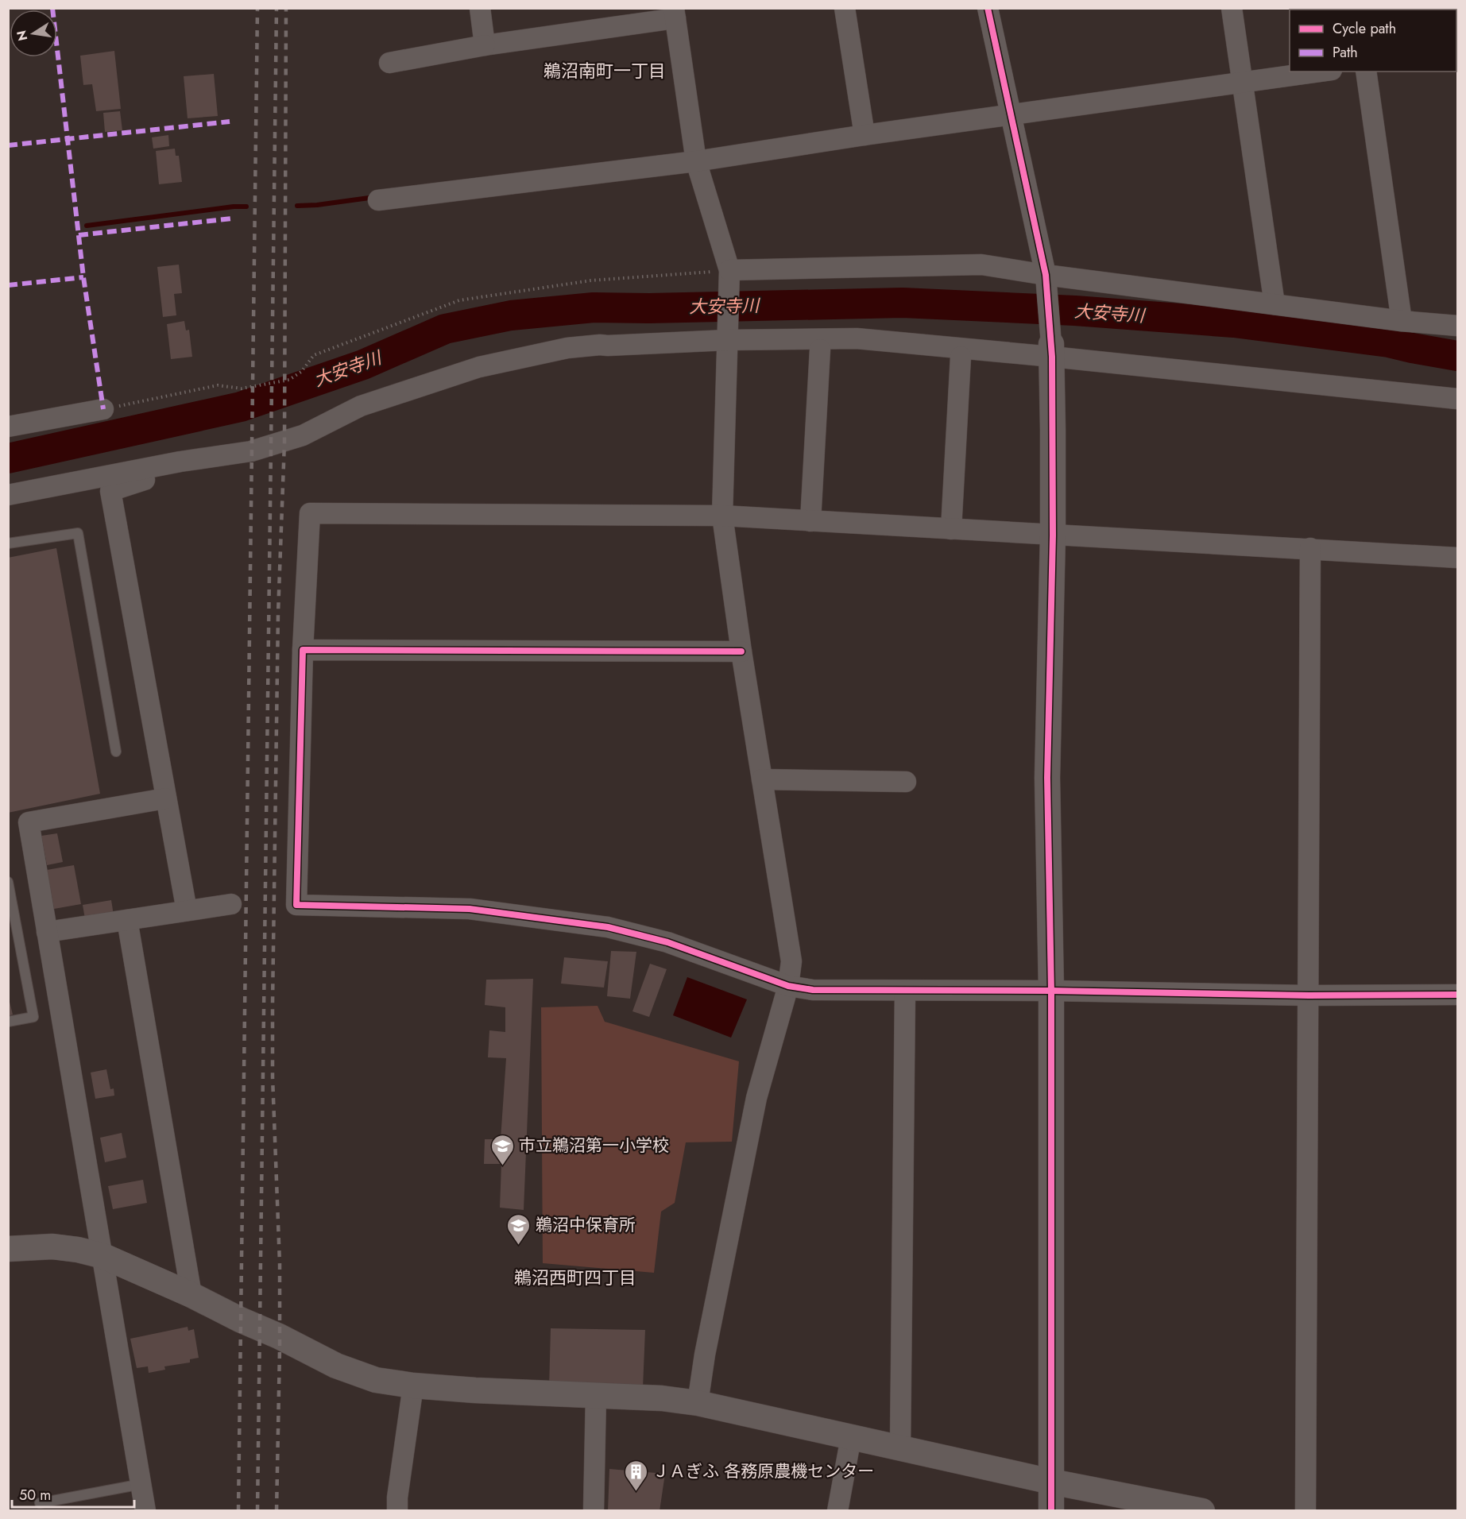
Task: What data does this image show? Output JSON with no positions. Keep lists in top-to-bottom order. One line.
{"districts":["鵜沼南町一丁目","鵜沼西町四丁目"],"water":["大安寺川"],"places":{"school or university":["市立鵜沼第一小学校","鵜沼中保育所"],"building":["ＪＡぎふ 各務原農機センター"]},"legend":["Cycle path","Path"],"scale_bar":"50 m","north":"left"}
